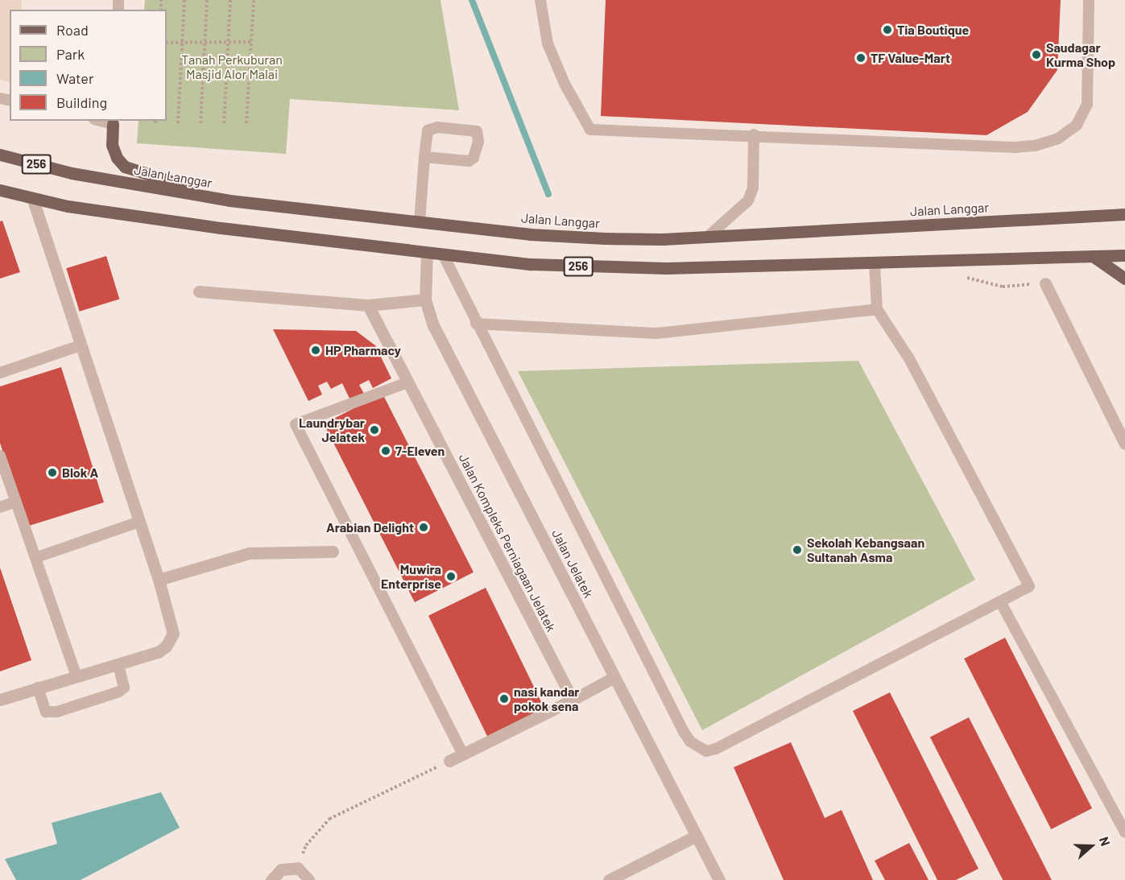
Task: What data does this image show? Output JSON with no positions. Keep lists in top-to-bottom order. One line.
{"streets":{"main road":["256","Jalan Langgar"],"street":["Jalan Kompleks Perniagaan Jelatek","Jalan Jelatek"]},"crossings":[["256","Jalan Jelatek"]],"parks":["Tanah Perkuburan Masjid Alor Malai"],"places":["Tia Boutique","Saudagar Kurma Shop","TF Value-Mart","HP Pharmacy","Laundrybar Jelatek","7-Eleven","Blok A","Arabian Delight","Sekolah Kebangsaan Sultanah Asma","Muwira Enterprise","nasi kandar pokok sena"],"legend":["Road","Park","Water","Building"],"north":"right"}
